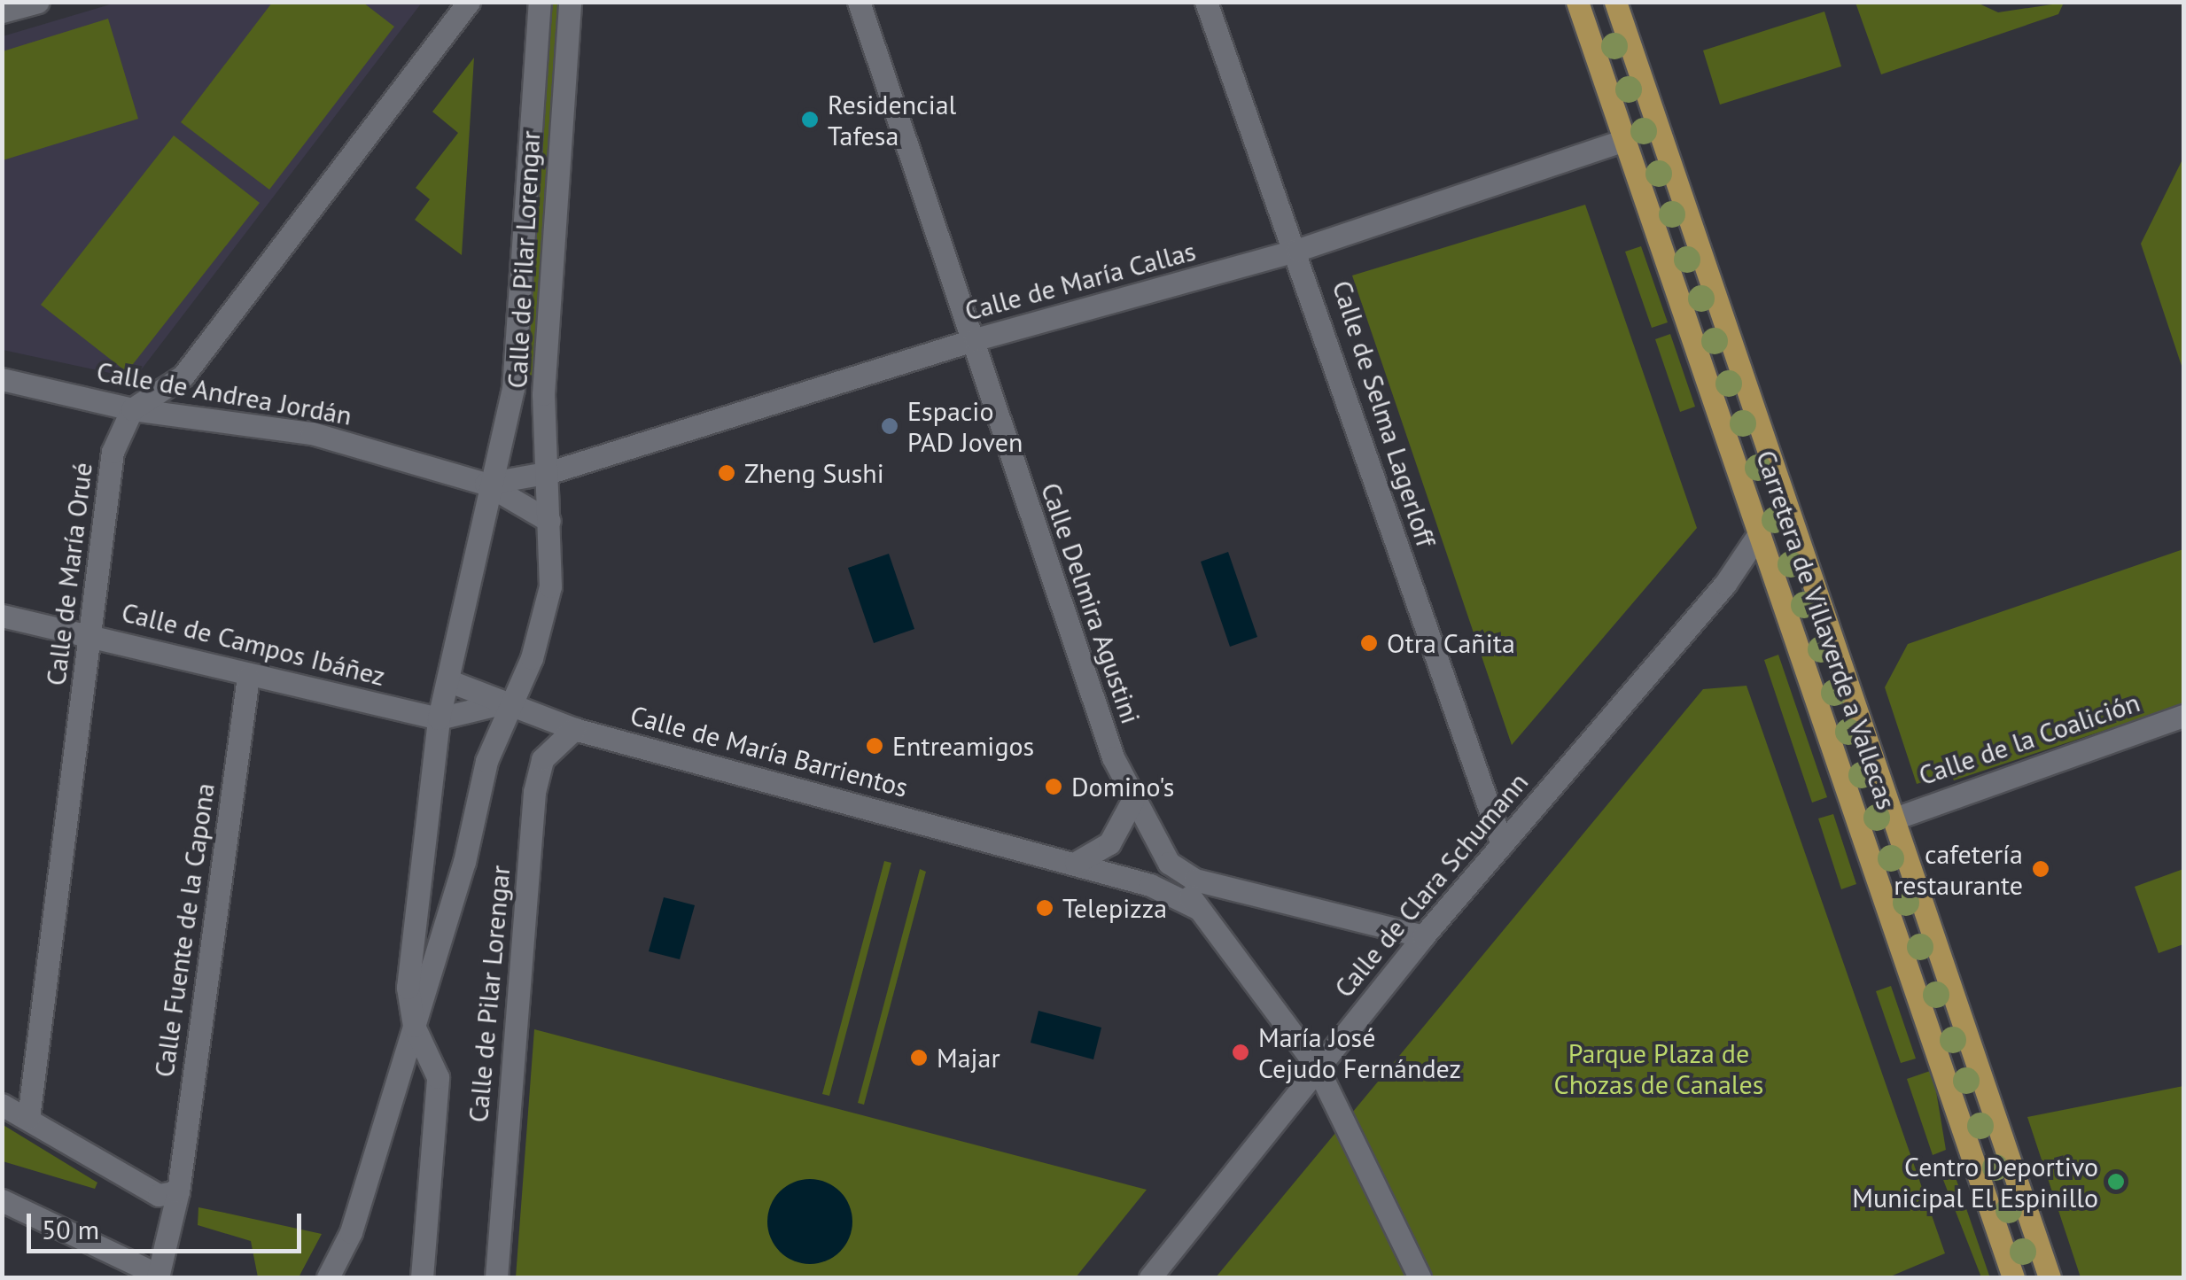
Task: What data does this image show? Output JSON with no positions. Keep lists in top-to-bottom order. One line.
{"streets":{"main road":["Carretera de Villaverde a Vallecas"],"street":["Calle de Pilar Lorengar","Calle de María Callas","Calle de Andrea Jordán","Calle de Selma Lagerloff","Calle de María Orué","Calle Delmira Agustini","Calle de Campos Ibáñez","Calle de la Coalición","Calle de María Barrientos","Calle de Clara Schumann","Calle Fuente de la Capona"]},"crossings":[["Calle de Pilar Lorengar","Calle de María Callas"],["Calle de Pilar Lorengar","Calle de Andrea Jordán"],["Calle de Pilar Lorengar","Calle de Campos Ibáñez"],["Calle de Pilar Lorengar","Calle de María Barrientos"],["Calle de María Callas","Calle de Andrea Jordán"],["Calle de María Callas","Calle de Selma Lagerloff"],["Calle de María Callas","Calle Delmira Agustini"],["Calle de María Callas","Carretera de Villaverde a Vallecas"],["Calle de Andrea Jordán","Calle de María Orué"],["Calle de Selma Lagerloff","Calle de Clara Schumann"],["Calle de María Orué","Calle de Campos Ibáñez"],["Calle Delmira Agustini","Calle de María Barrientos"],["Calle Delmira Agustini","Calle de Clara Schumann"],["Carretera de Villaverde a Vallecas","Calle de la Coalición"],["Carretera de Villaverde a Vallecas","Calle de Clara Schumann"],["Calle de Campos Ibáñez","Calle de María Barrientos"],["Calle de Campos Ibáñez","Calle Fuente de la Capona"]],"parks":["Parque Plaza de Chozas de Canales"],"places":["Residencial Tafesa","Espacio PAD Joven","Zheng Sushi","Otra Cañita","Entreamigos","Domino's","cafetería restaurante","Telepizza","María José Cejudo Fernández","Majar","Centro Deportivo Municipal El Espinillo"],"scale_bar":"50 m"}
